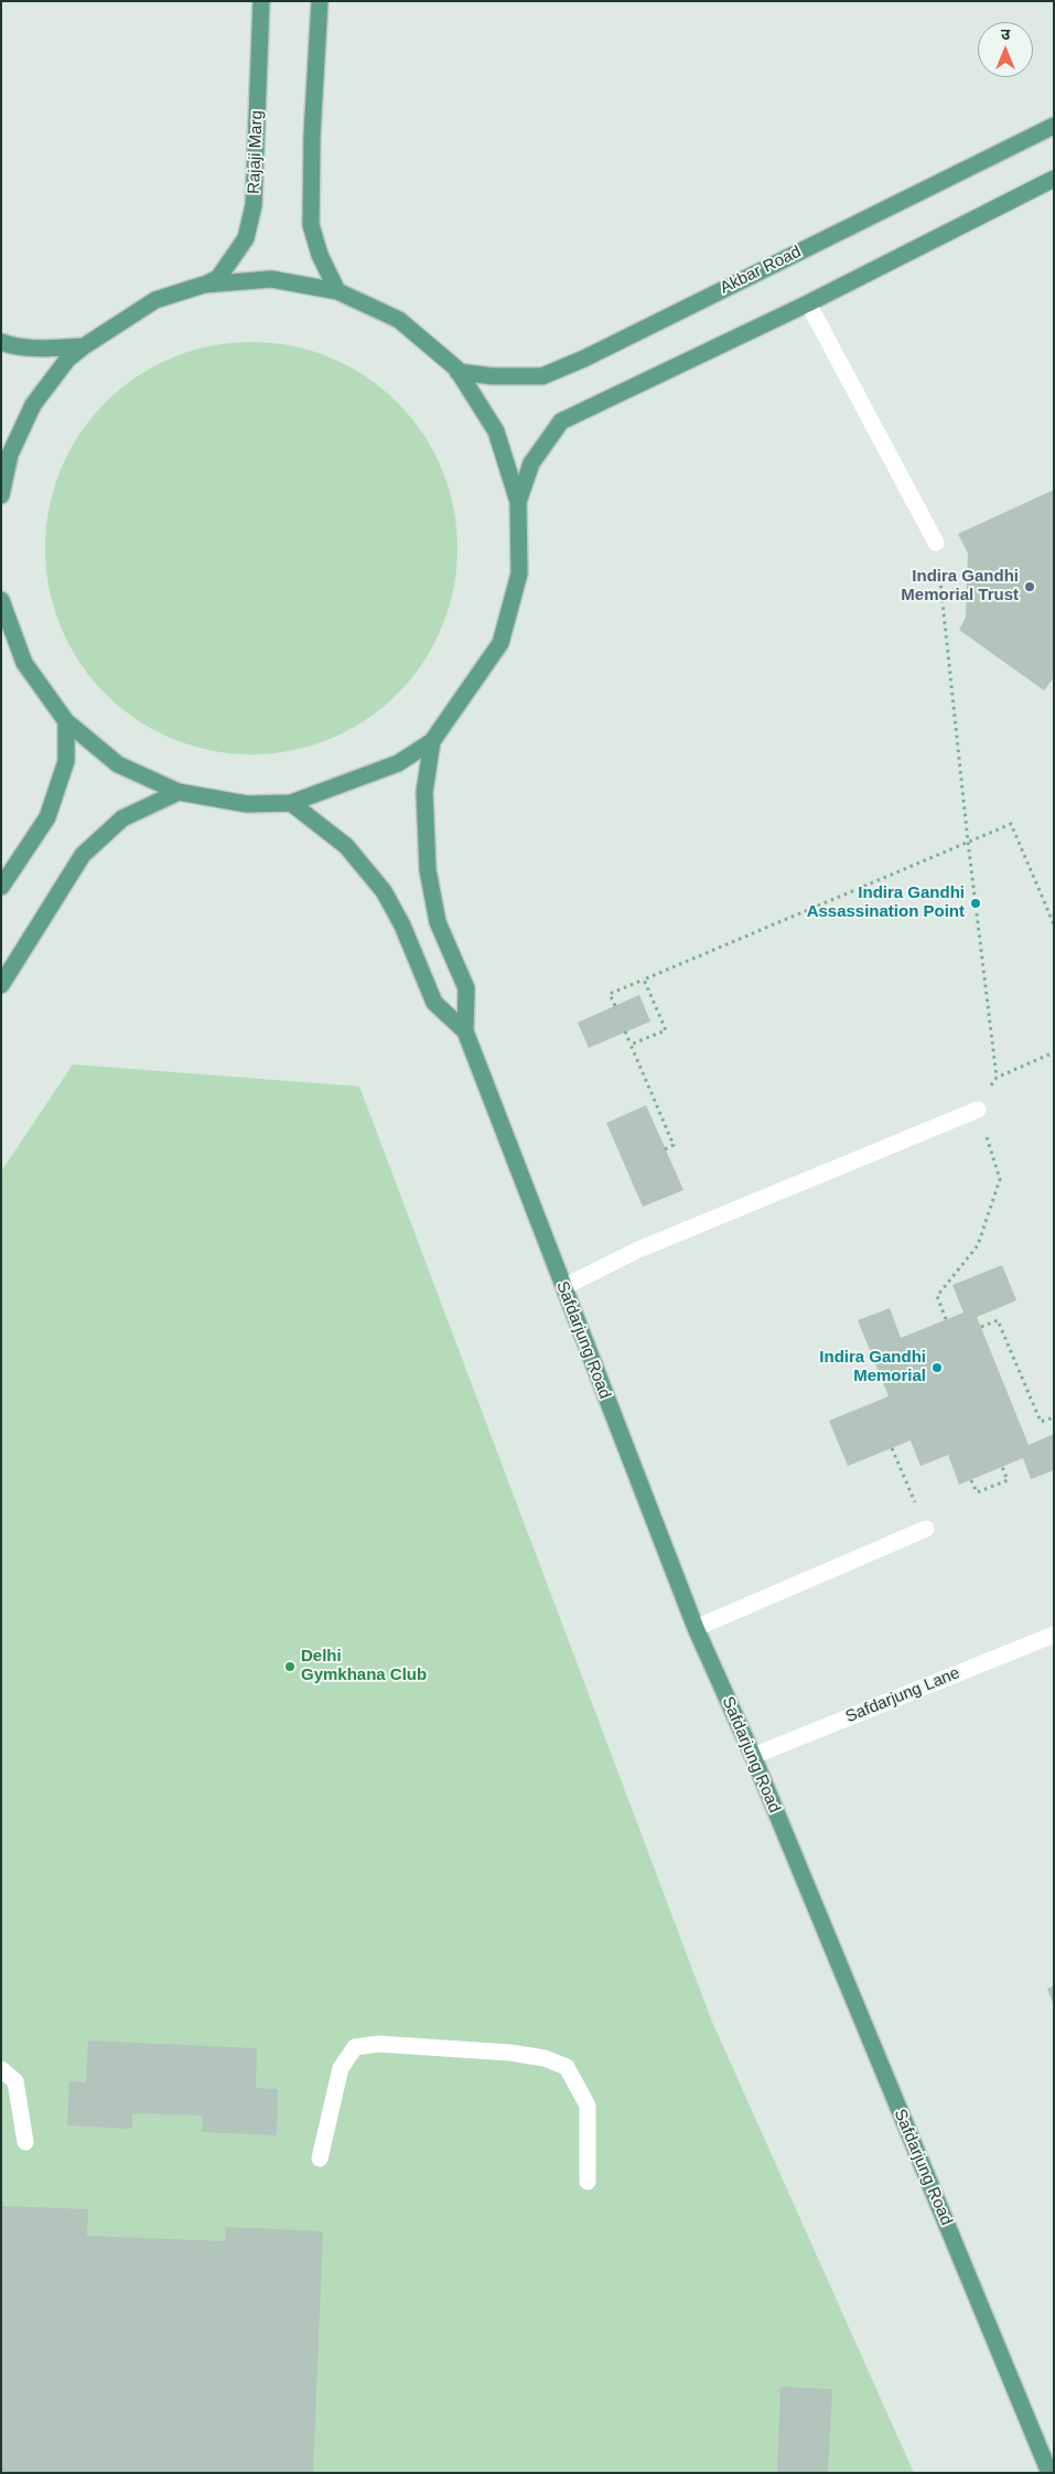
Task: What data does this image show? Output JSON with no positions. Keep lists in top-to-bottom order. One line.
{"streets":{"main road":["Rajaji Marg","Akbar Road","Safdarjung Road"],"street":["Safdarjung Lane"]},"crossings":[["Safdarjung Road","Safdarjung Lane"]],"places":["Indira Gandhi Memorial Trust","Indira Gandhi Assassination Point","Indira Gandhi Memorial","Delhi Gymkhana Club"],"north":"top"}
